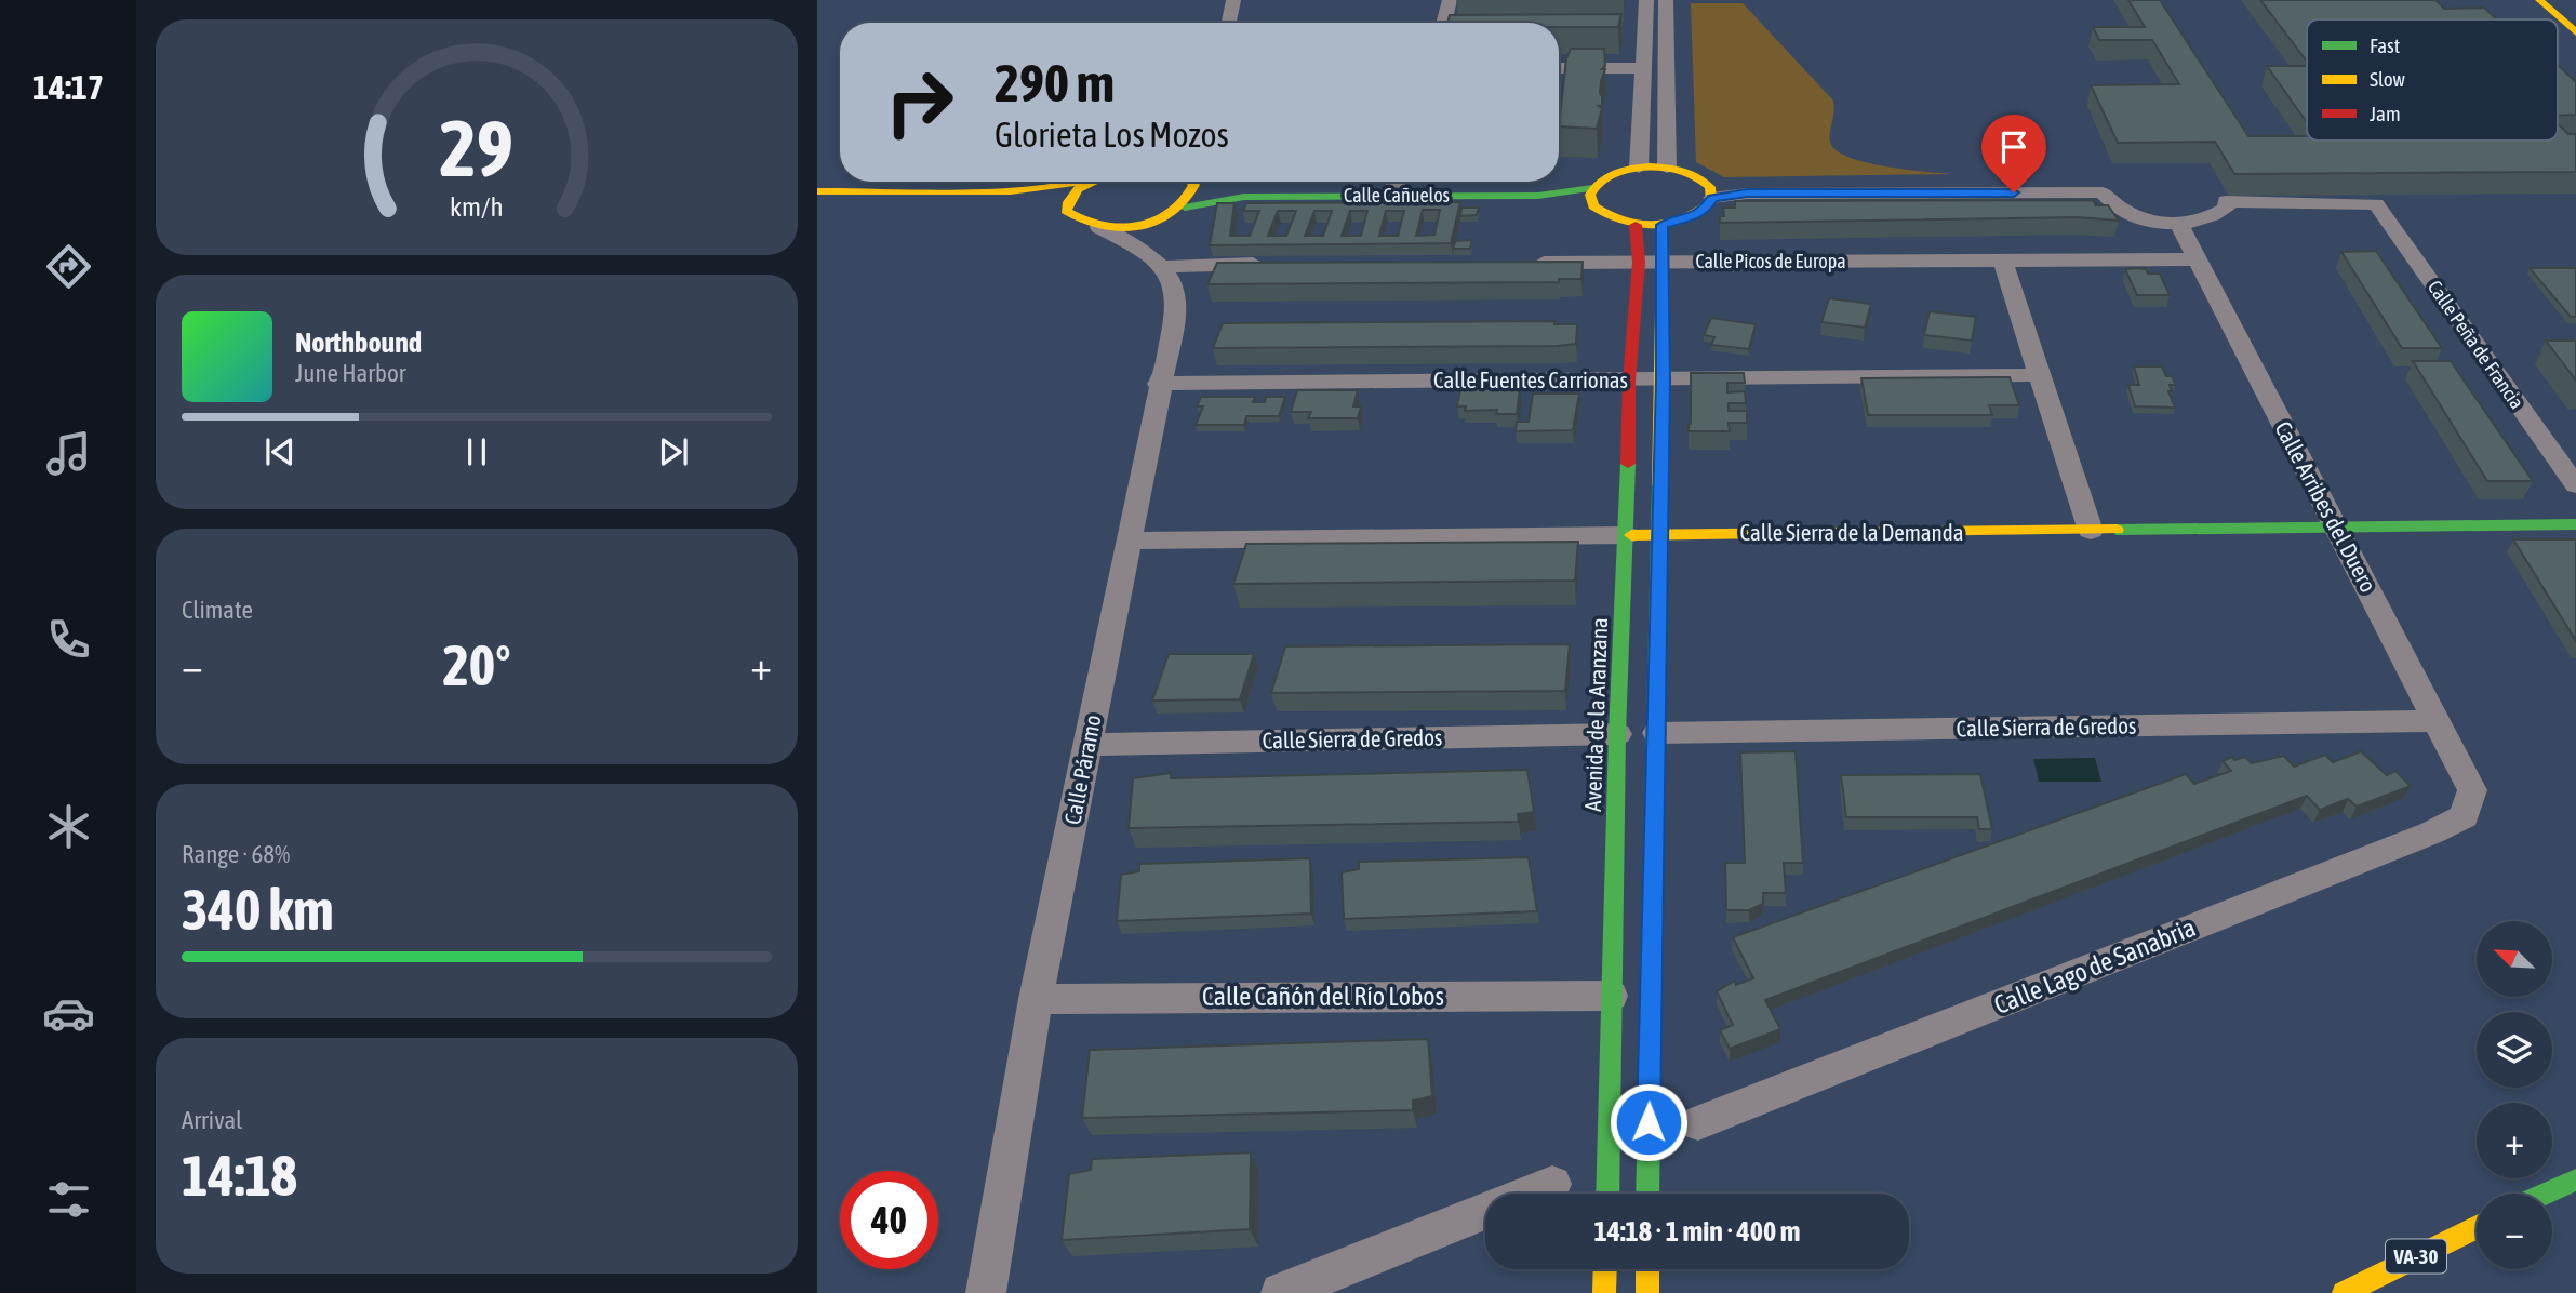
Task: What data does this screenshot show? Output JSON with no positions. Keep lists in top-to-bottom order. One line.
{"streets":{"main road":["Calle Cañuelos","Calle Sierra de la Demanda","Avenida de la Aranzana","VA-30"],"street":["Calle Picos de Europa","Calle Peña de Francia","Calle Fuentes Carrionas","Calle Arribes del Duero","Calle Sierra de Gredos","Calle Páramo","Calle Lago de Sanabria","Calle Cañón del Río Lobos"]},"crossings":[["Calle Picos de Europa","Calle Arribes del Duero"],["Calle Picos de Europa","Avenida de la Aranzana"],["Calle Peña de Francia","Calle Arribes del Duero"],["Calle Fuentes Carrionas","Avenida de la Aranzana"],["Calle Fuentes Carrionas","Calle Páramo"],["Calle Arribes del Duero","Calle Sierra de la Demanda"],["Calle Arribes del Duero","Calle Sierra de Gredos"],["Calle Arribes del Duero","Calle Lago de Sanabria"],["Calle Sierra de la Demanda","Avenida de la Aranzana"],["Calle Sierra de la Demanda","Calle Páramo"],["Avenida de la Aranzana","Calle Sierra de Gredos"],["Avenida de la Aranzana","Calle Cañón del Río Lobos"],["Calle Sierra de Gredos","Calle Páramo"],["Calle Páramo","Calle Cañón del Río Lobos"]],"legend":["Fast","Slow","Jam"],"north":"top left","page":{"tabs":"14:17","turn":["290 m","Glorieta Los Mozos"],"song":["Northbound","June Harbor"],"tile":["Climate",["Range · 68%","340 km"],["Arrival","14:18"]],"heat":["−","20°","+"],"map_buttons":["+","−"],"limit":"40","trip":"14:18 · 1 min · 400 m","gauge":["29","km/h"]}}
